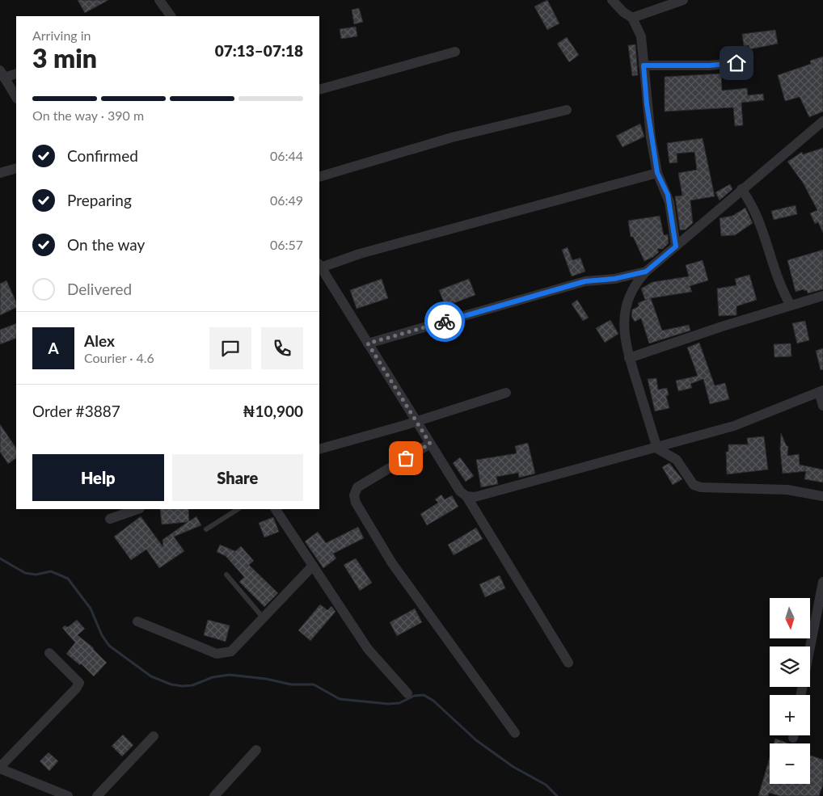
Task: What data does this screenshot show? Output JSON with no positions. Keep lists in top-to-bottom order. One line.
{"north":"bottom","page":{"heading":["3 min","Arriving in","07:13–07:18"],"panel":["Alex","Courier · 4.6","Order #3887","₦10,900"],"bar":"On the way · 390 m","list":[["Confirmed","06:44"],["Preparing","06:49"],["On the way","06:57"],"Delivered"],"round":"A","buttons":["Help","Share"],"map_buttons":["+","−"]}}
